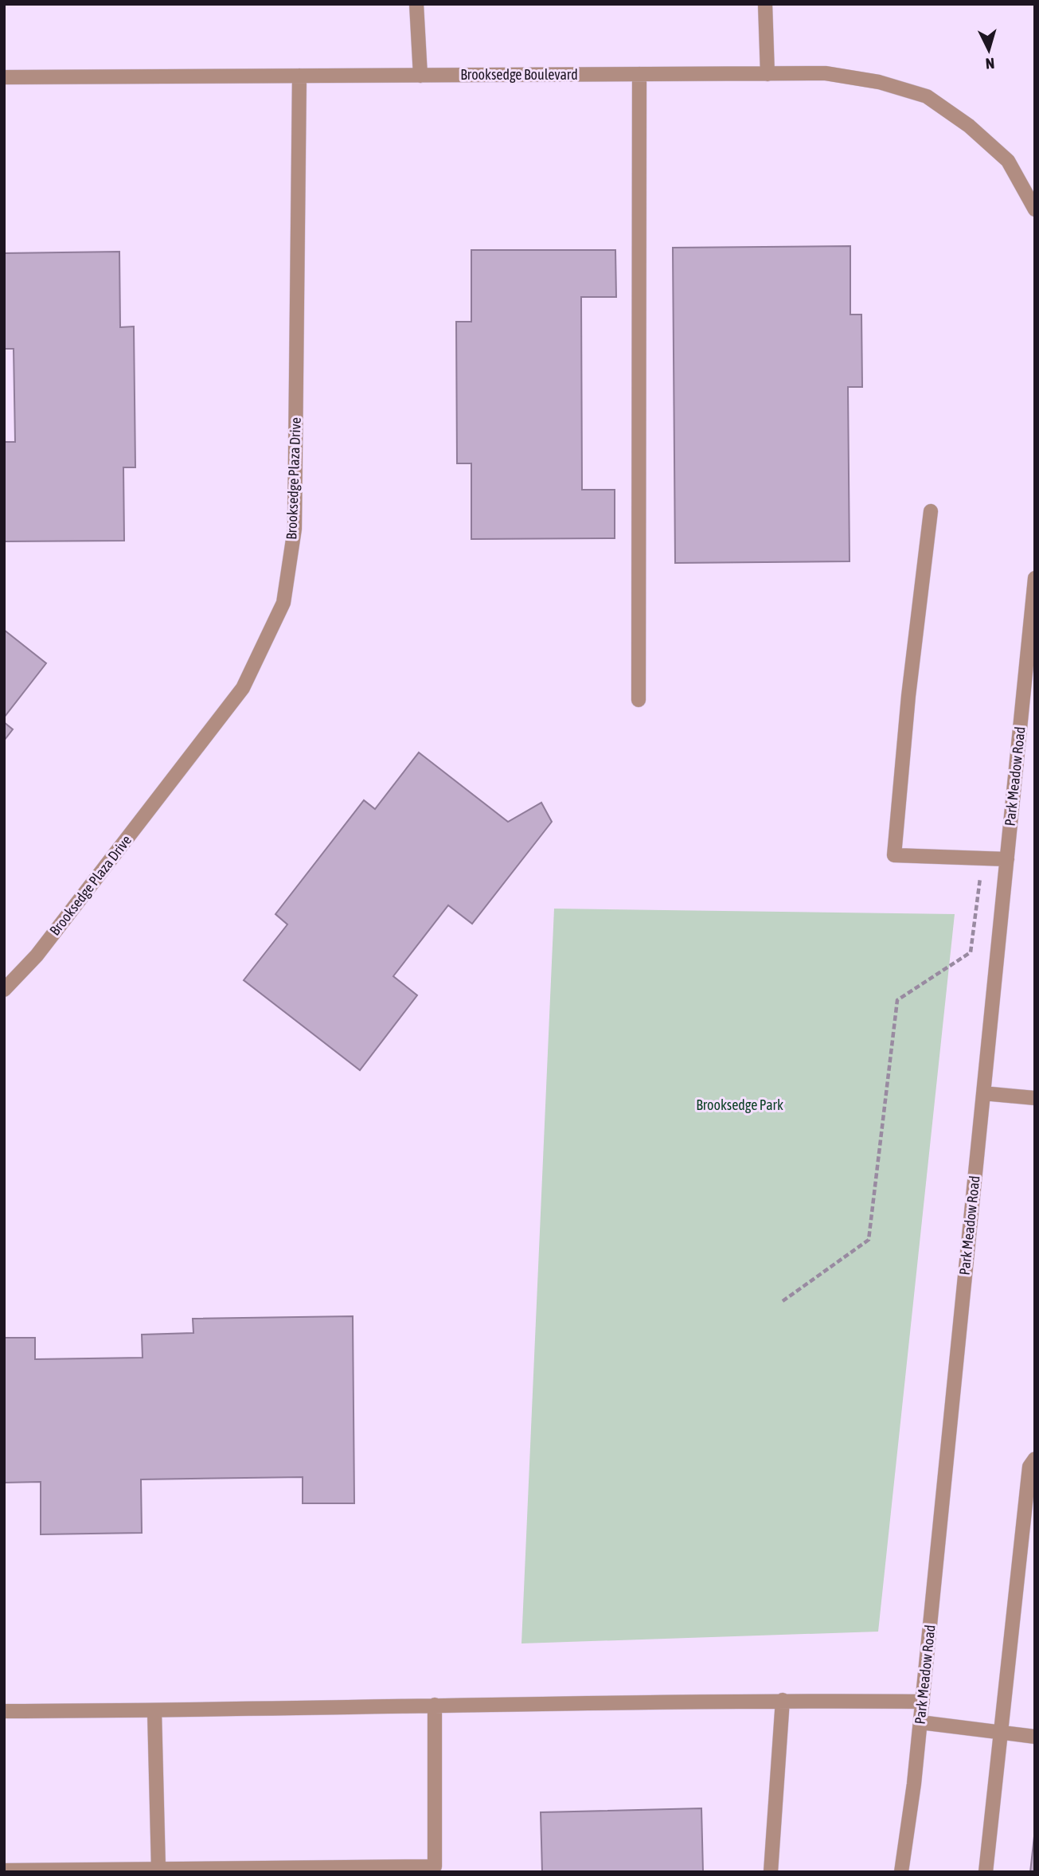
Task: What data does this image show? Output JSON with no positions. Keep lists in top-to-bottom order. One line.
{"streets":{"street":["Brooksedge Boulevard","Brooksedge Plaza Drive","Park Meadow Road"]},"crossings":[["Brooksedge Boulevard","Brooksedge Plaza Drive"]],"parks":["Brooksedge Park"],"north":"bottom"}
